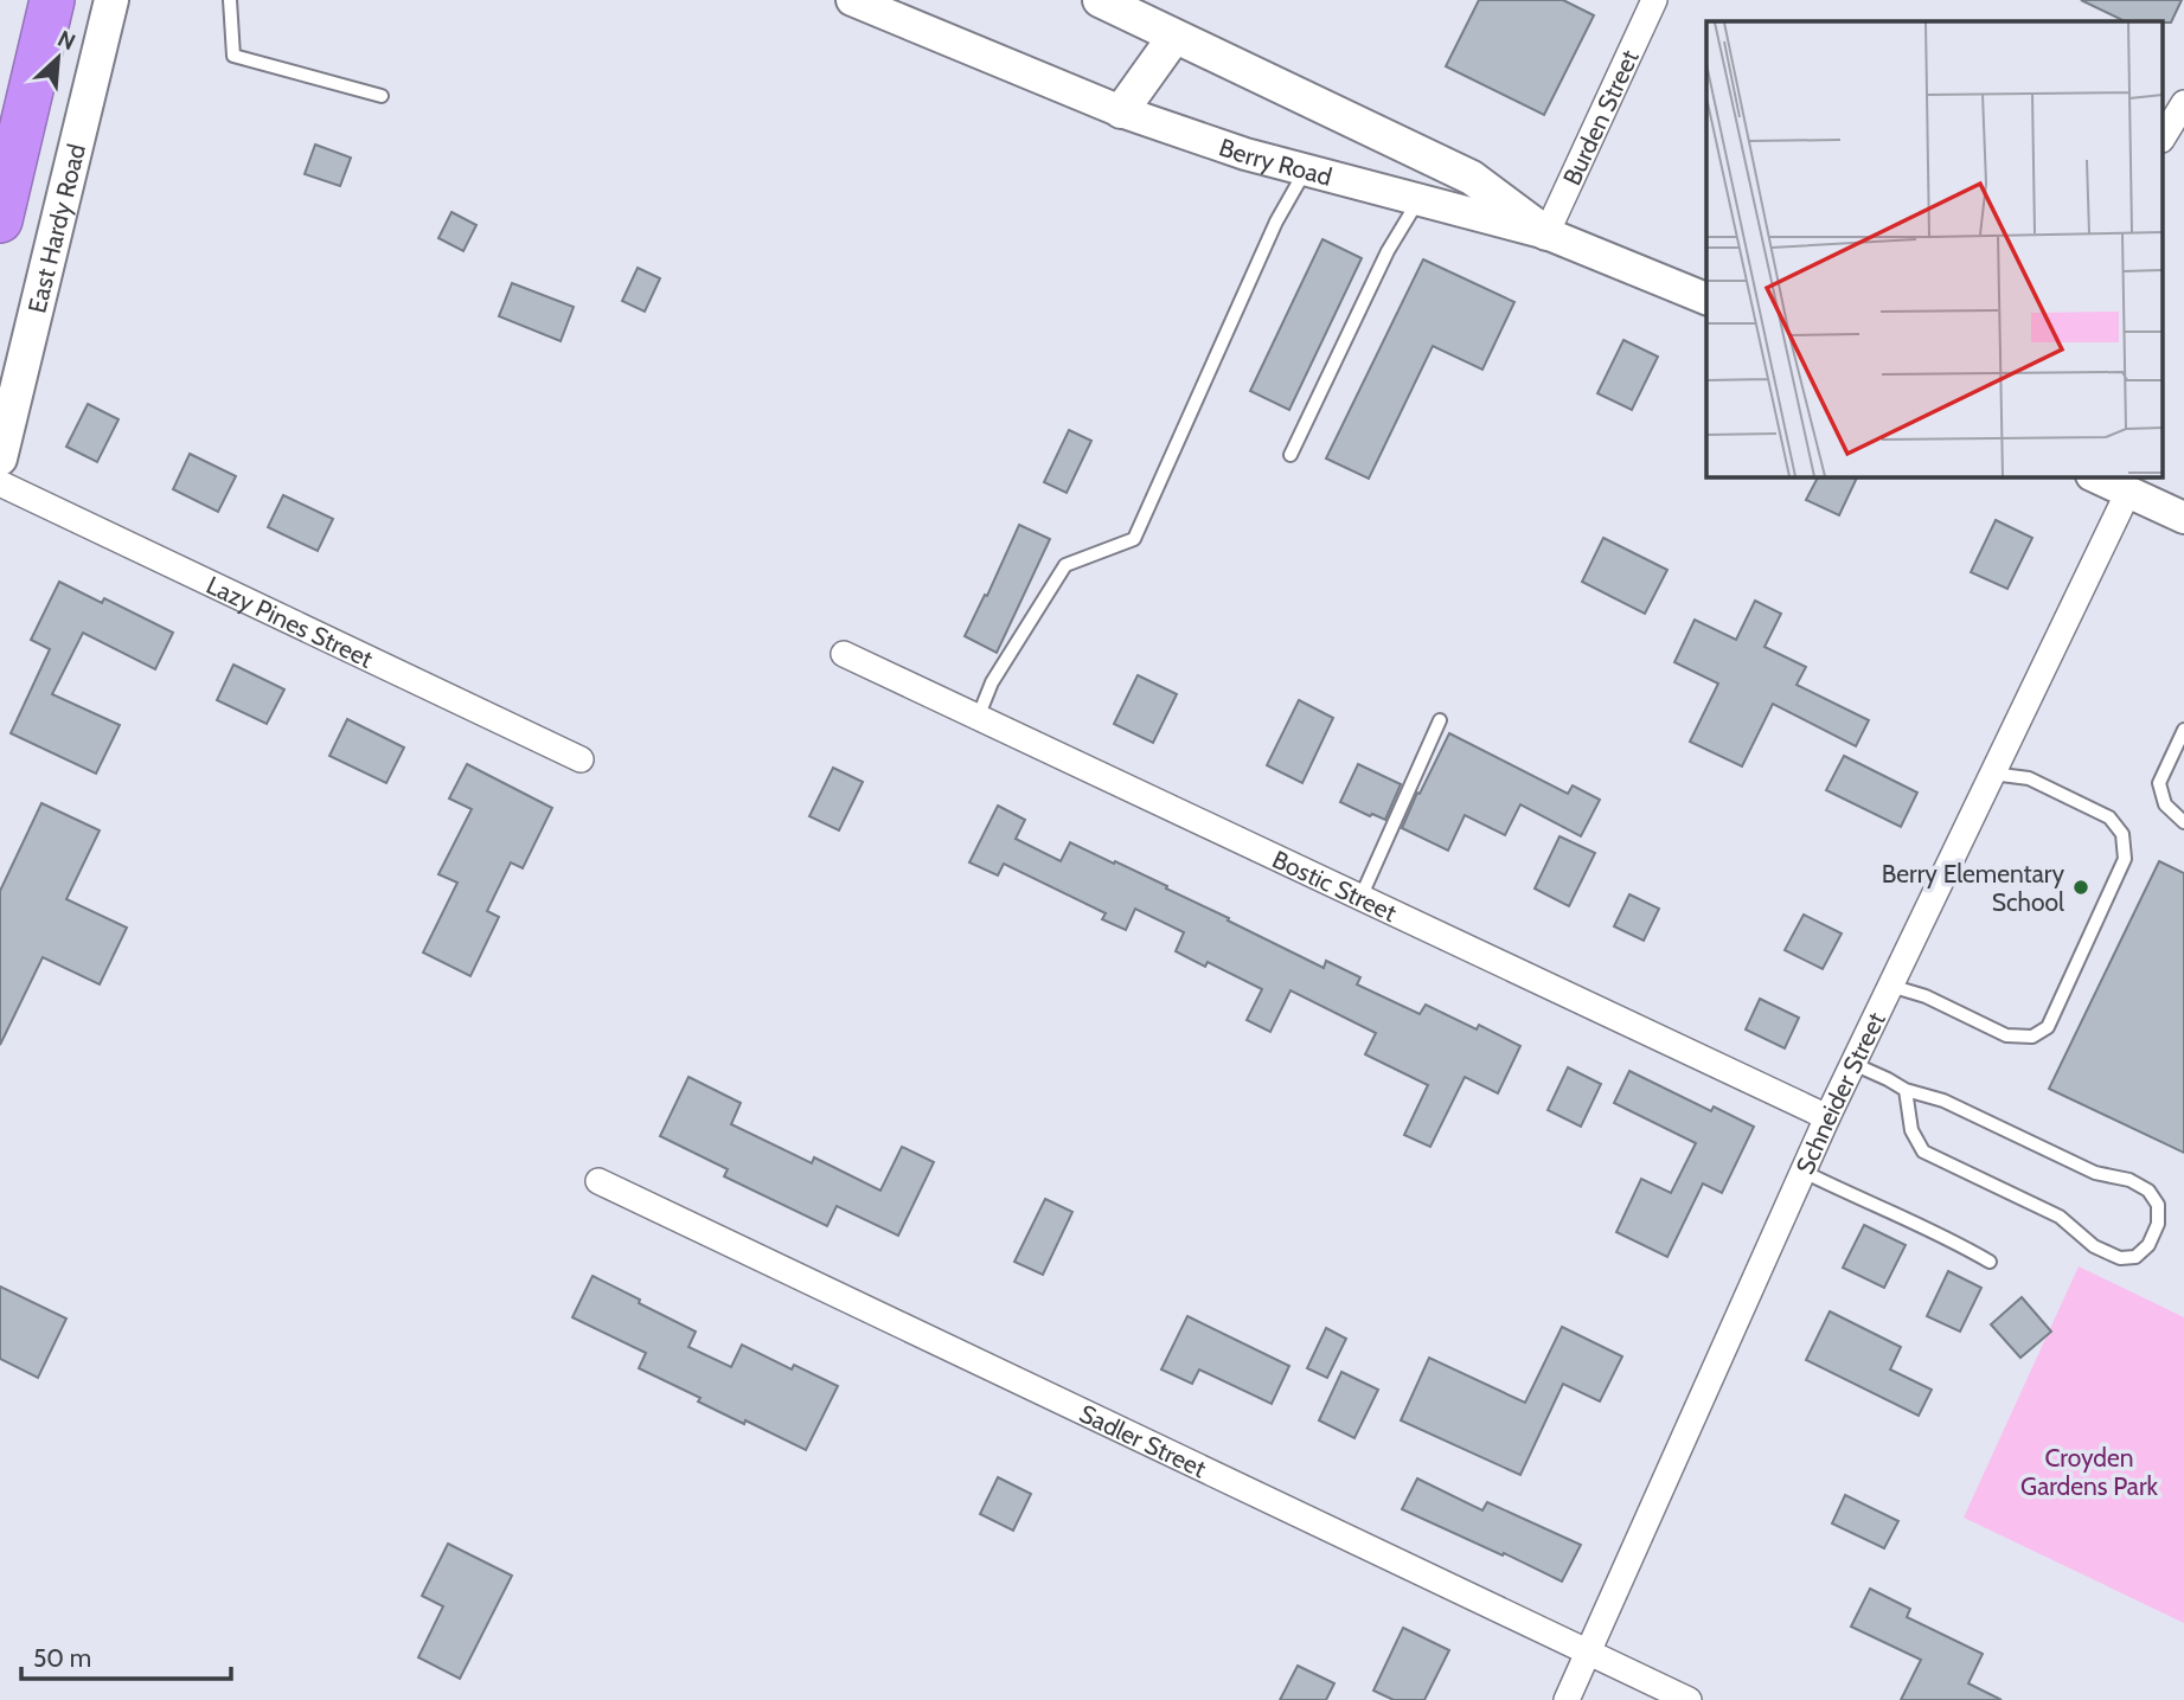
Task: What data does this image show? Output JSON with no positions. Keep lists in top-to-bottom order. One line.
{"streets":{"main road":["East Hardy Road"],"street":["Burden Street","Berry Road","Lazy Pines Street","Bostic Street","Schneider Street","Sadler Street"]},"crossings":[["Burden Street","Berry Road"],["Bostic Street","Schneider Street"],["Schneider Street","Sadler Street"]],"parks":["Croyden Gardens Park"],"places":["Berry Elementary School"],"scale_bar":"50 m","north":"top right"}
